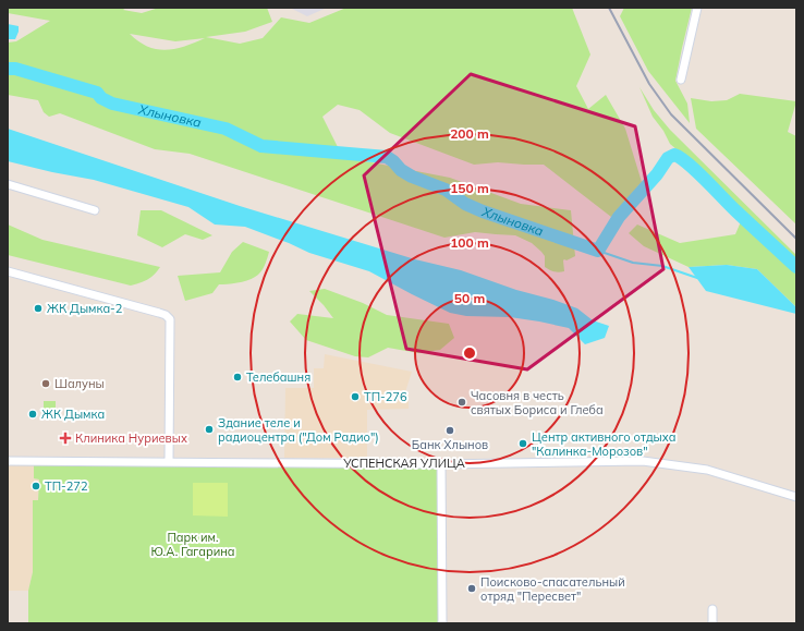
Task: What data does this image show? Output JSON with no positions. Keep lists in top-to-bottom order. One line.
{"streets":{"street":["УСПЕНСКАЯ УЛИЦА"]},"water":["Хлыновка"],"parks":["Парк им. Ю.А. Гагарина"],"places":{"other":["ЖК Дымка-2","Телебашня","Шалуны","ТП-276","Часовня в честь святых Бориса и Глеба","ЖК Дымка","Здание теле и радиоцентра (\"Дом Радио\")","Банк Хлынов","Центр активного отдыха \"Калинка-Морозов\"","ТП-272","Поисково-спасательный отряд \"Пересвет\""],"health":["Клиника Нуриевых"]},"rings":["200 m","150 m","100 m","50 m"]}
